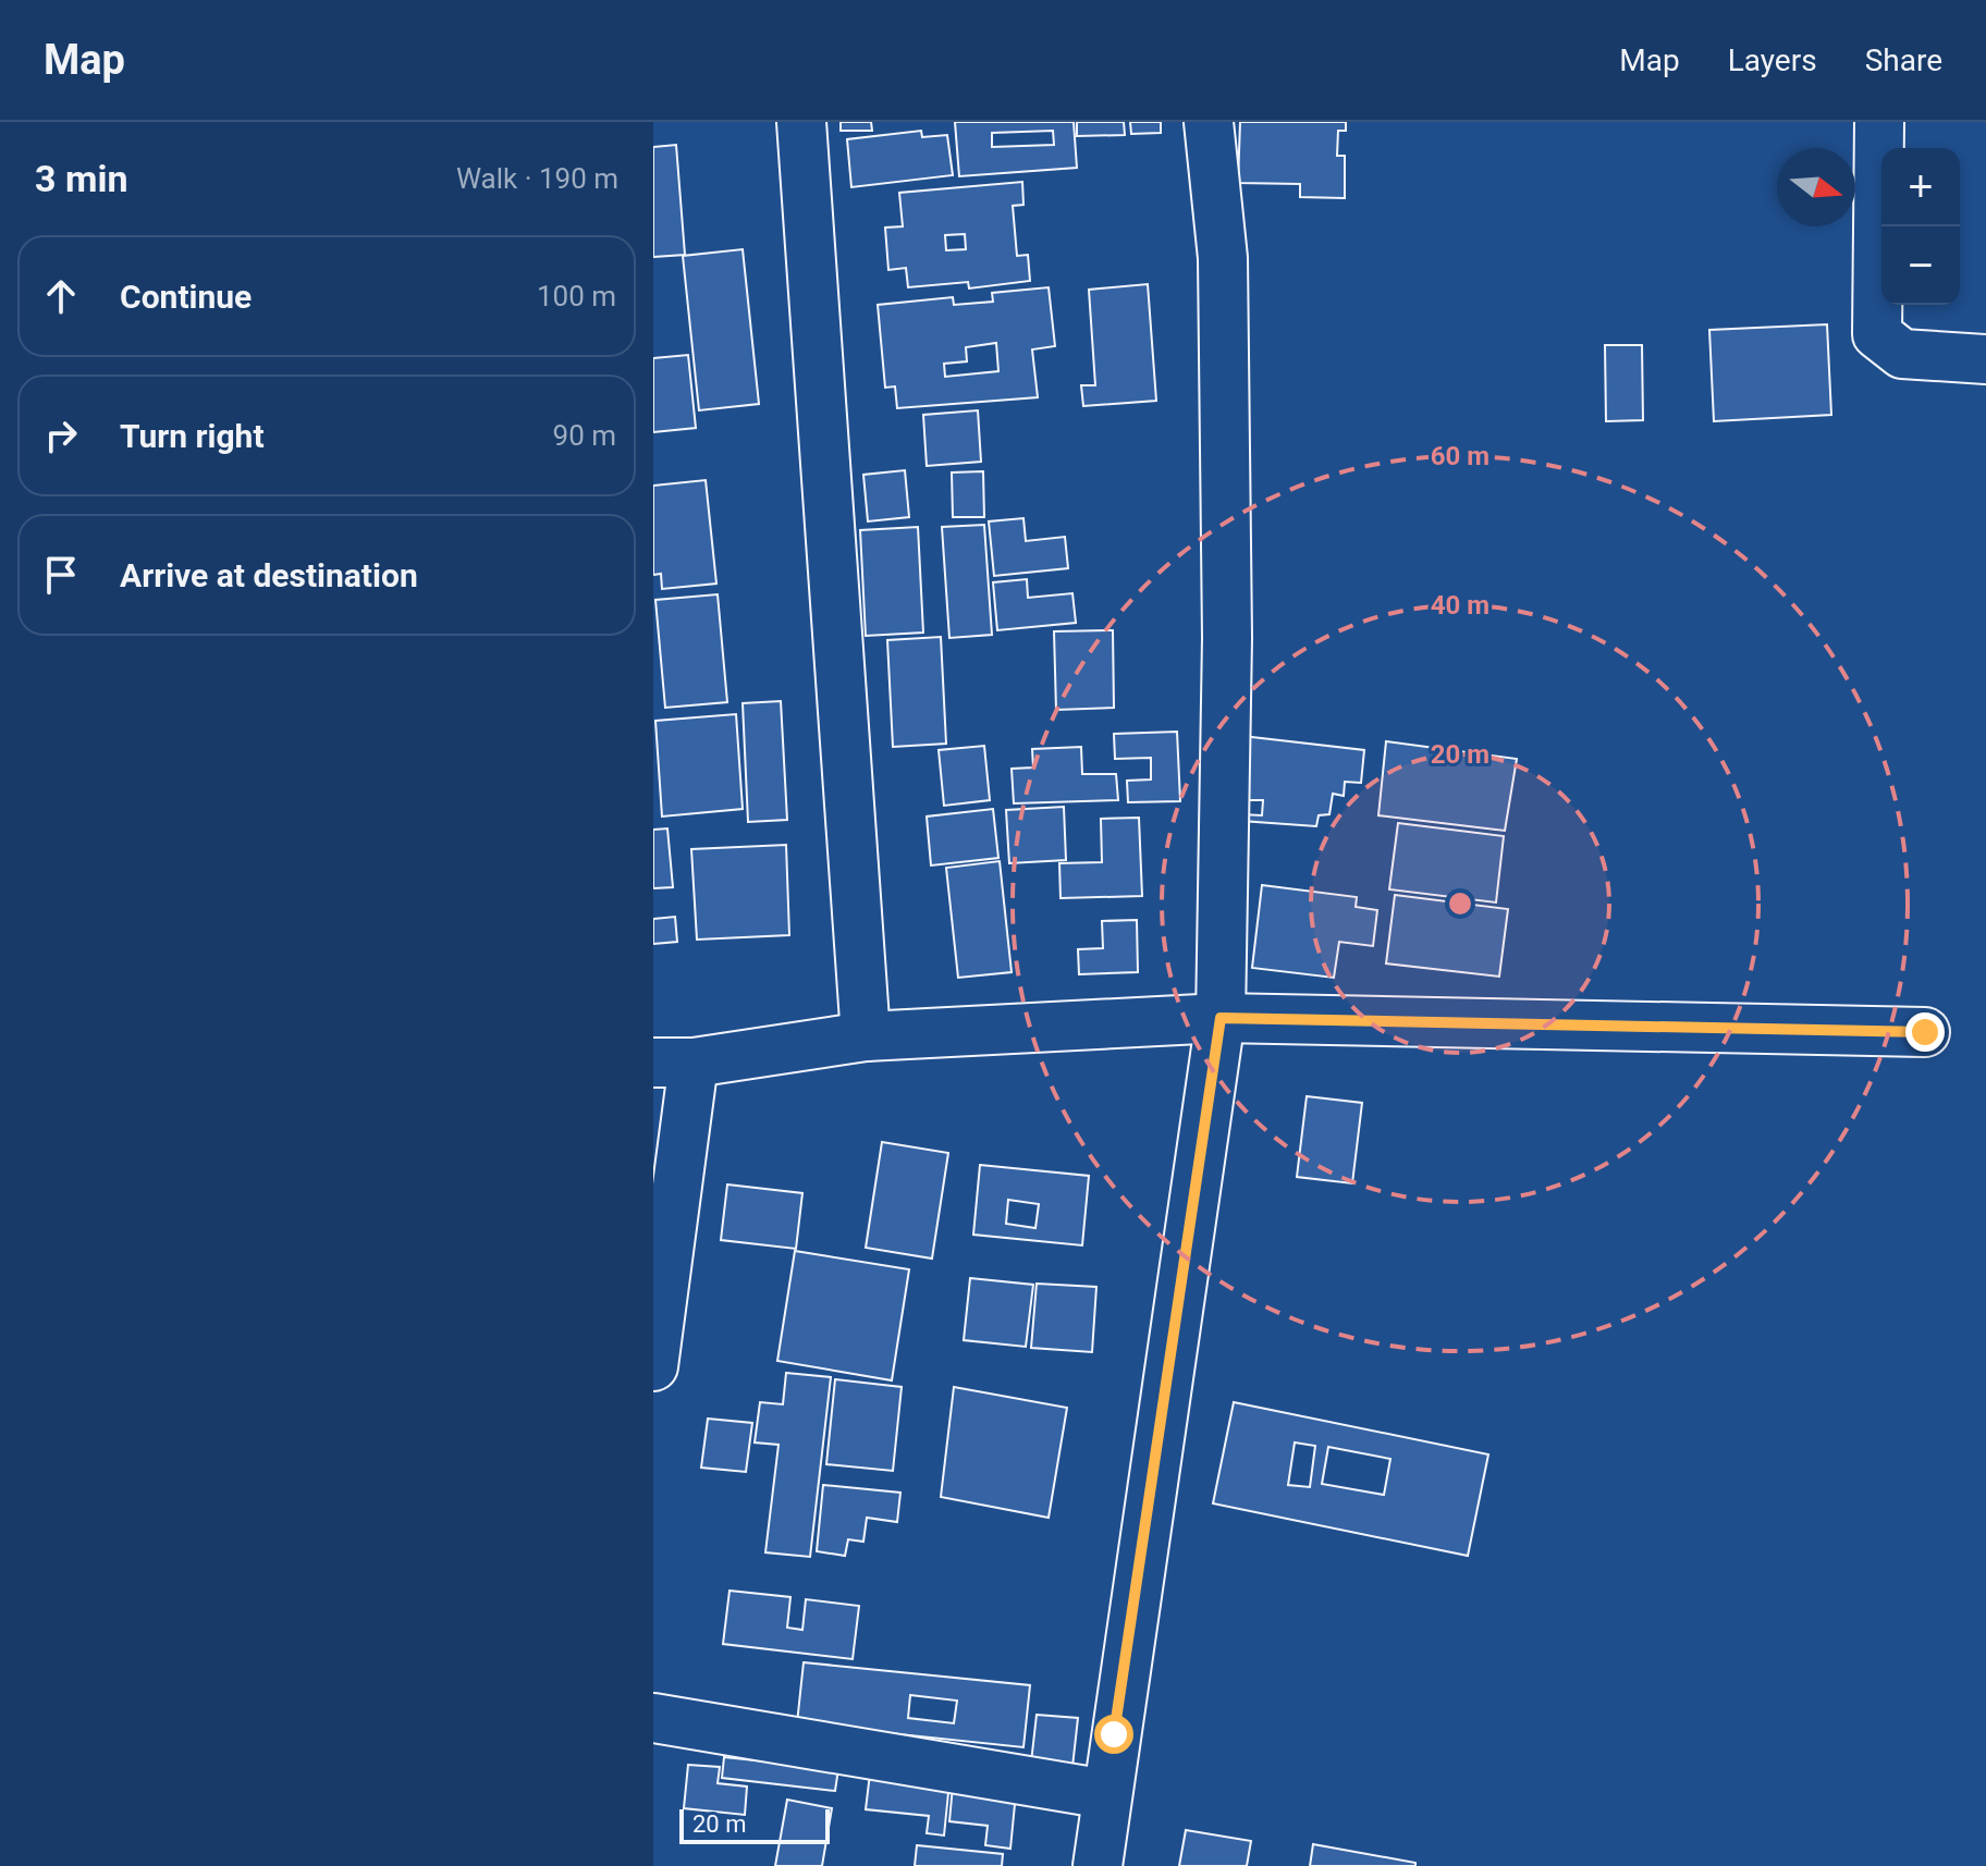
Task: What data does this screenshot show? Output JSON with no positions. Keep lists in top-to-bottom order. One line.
{"scale_bar":"20 m","north":"right","page":{"header":"Map","nav":["Map","Layers","Share"],"heading":["3 min","Walk · 190 m"],"map_buttons":["+","−"],"list":[["Continue","100 m"],["Turn right","90 m"],"Arrive at destination"],"scale":"20 m"},"rings":["60 m","40 m","20 m"]}
